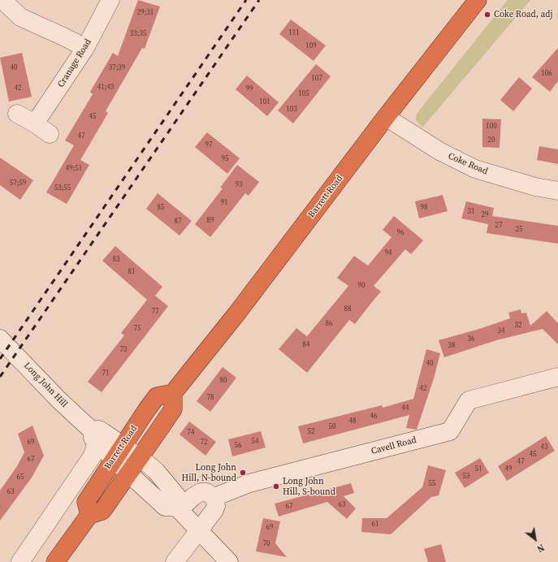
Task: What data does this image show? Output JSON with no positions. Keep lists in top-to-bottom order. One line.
{"streets":{"highway":["Barrett Road"],"street":["Cranage Road","Coke Road","Long John Hill","Cavell Road"]},"crossings":[["Coke Road","Barrett Road"],["Barrett Road","Long John Hill"]],"places":["Coke Road, adj","Long John Hill, N-bound","Long John Hill, S-bound"],"house_numbers":["29;31","111","33;35","109","40","37;39","106","107","41;43","42","99","105","101","103","45","100","47","20","97","95","49;51","57;59","93","53;55","91","85","98","31","29","89","87","27","25","96","94","83","81","90","88","77","86","32","75","34","36","84","38","73","40","71","80","42","78","44","46","48","50","52","74","54","69","72","56","43","45","67","47","51","49","53","65","55","63","63","67","61","69","70"],"north":"bottom right"}
